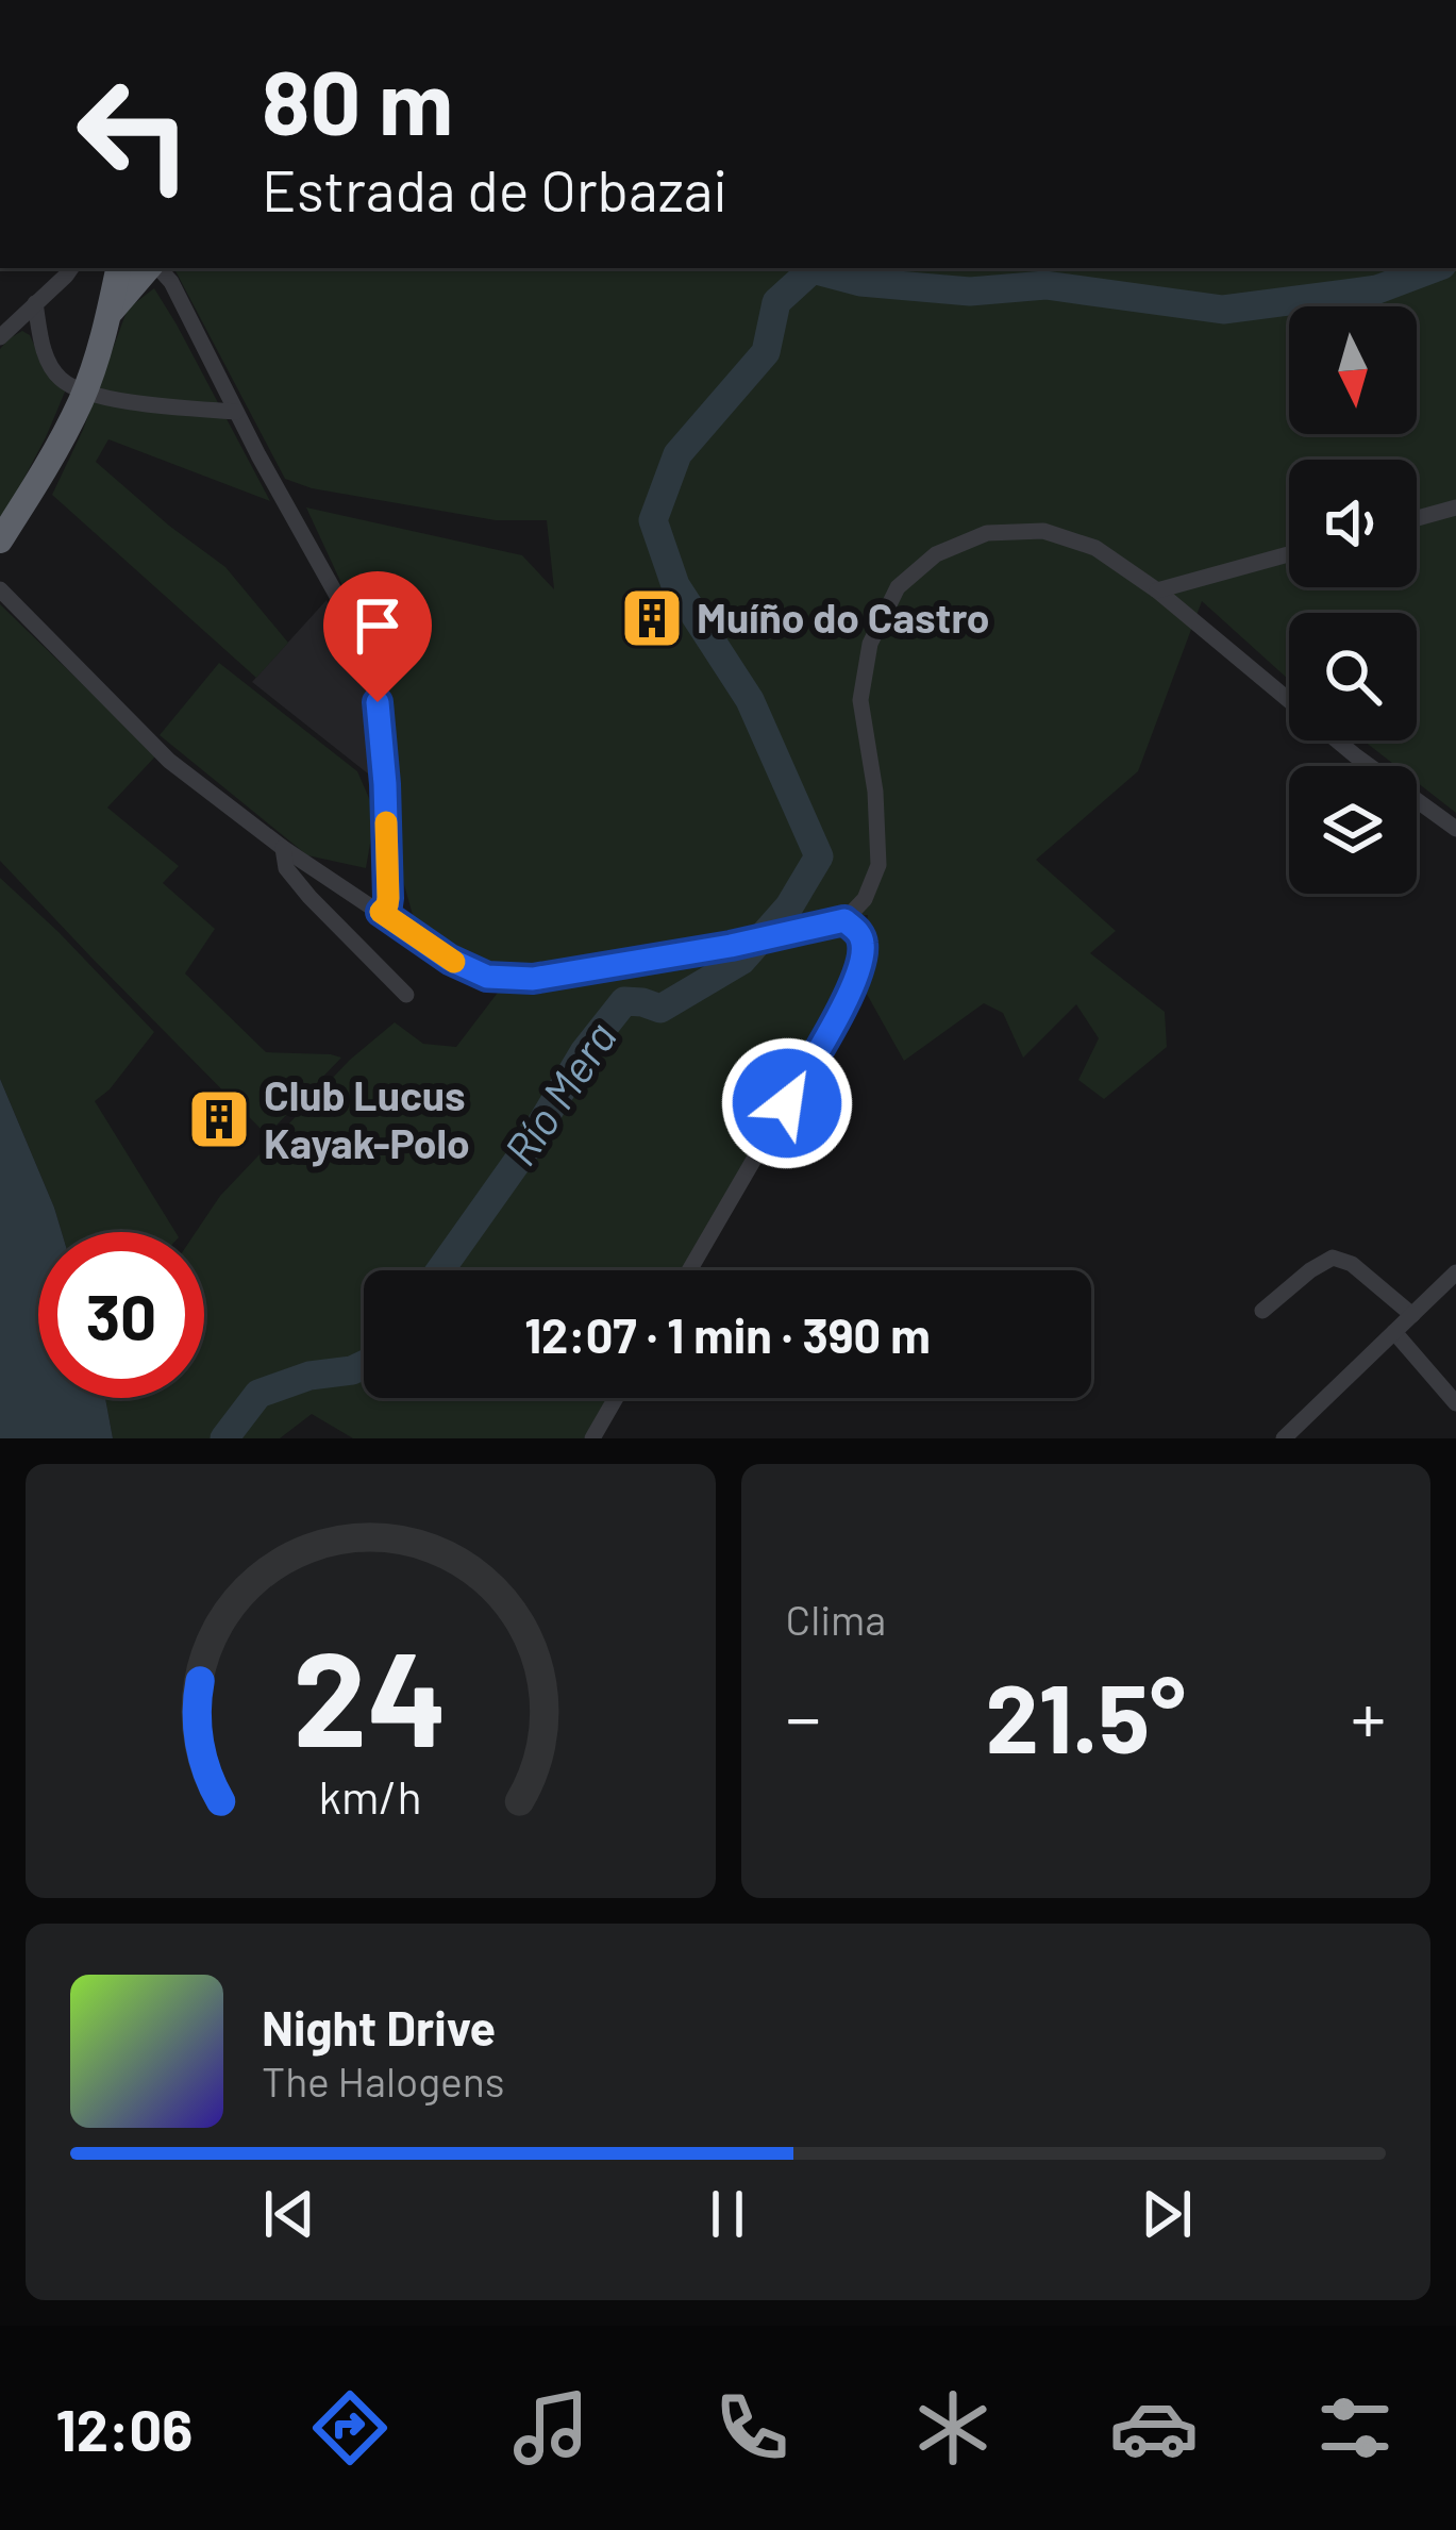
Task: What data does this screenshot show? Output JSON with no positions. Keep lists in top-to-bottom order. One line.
{"water":["Río Mera"],"places":{"building":["Muíño do Castro","Club Lucus Kayak-Polo"]},"north":"bottom","page":{"turn":["80 m","Estrada de Orbazai"],"limit":"30","trip":"12:07 · 1 min · 390 m","tile":"Clima","heat":["−","21.5°","+"],"song":["Night Drive","The Halogens"],"tabs":"12:06","gauge":["24","km/h"]}}
